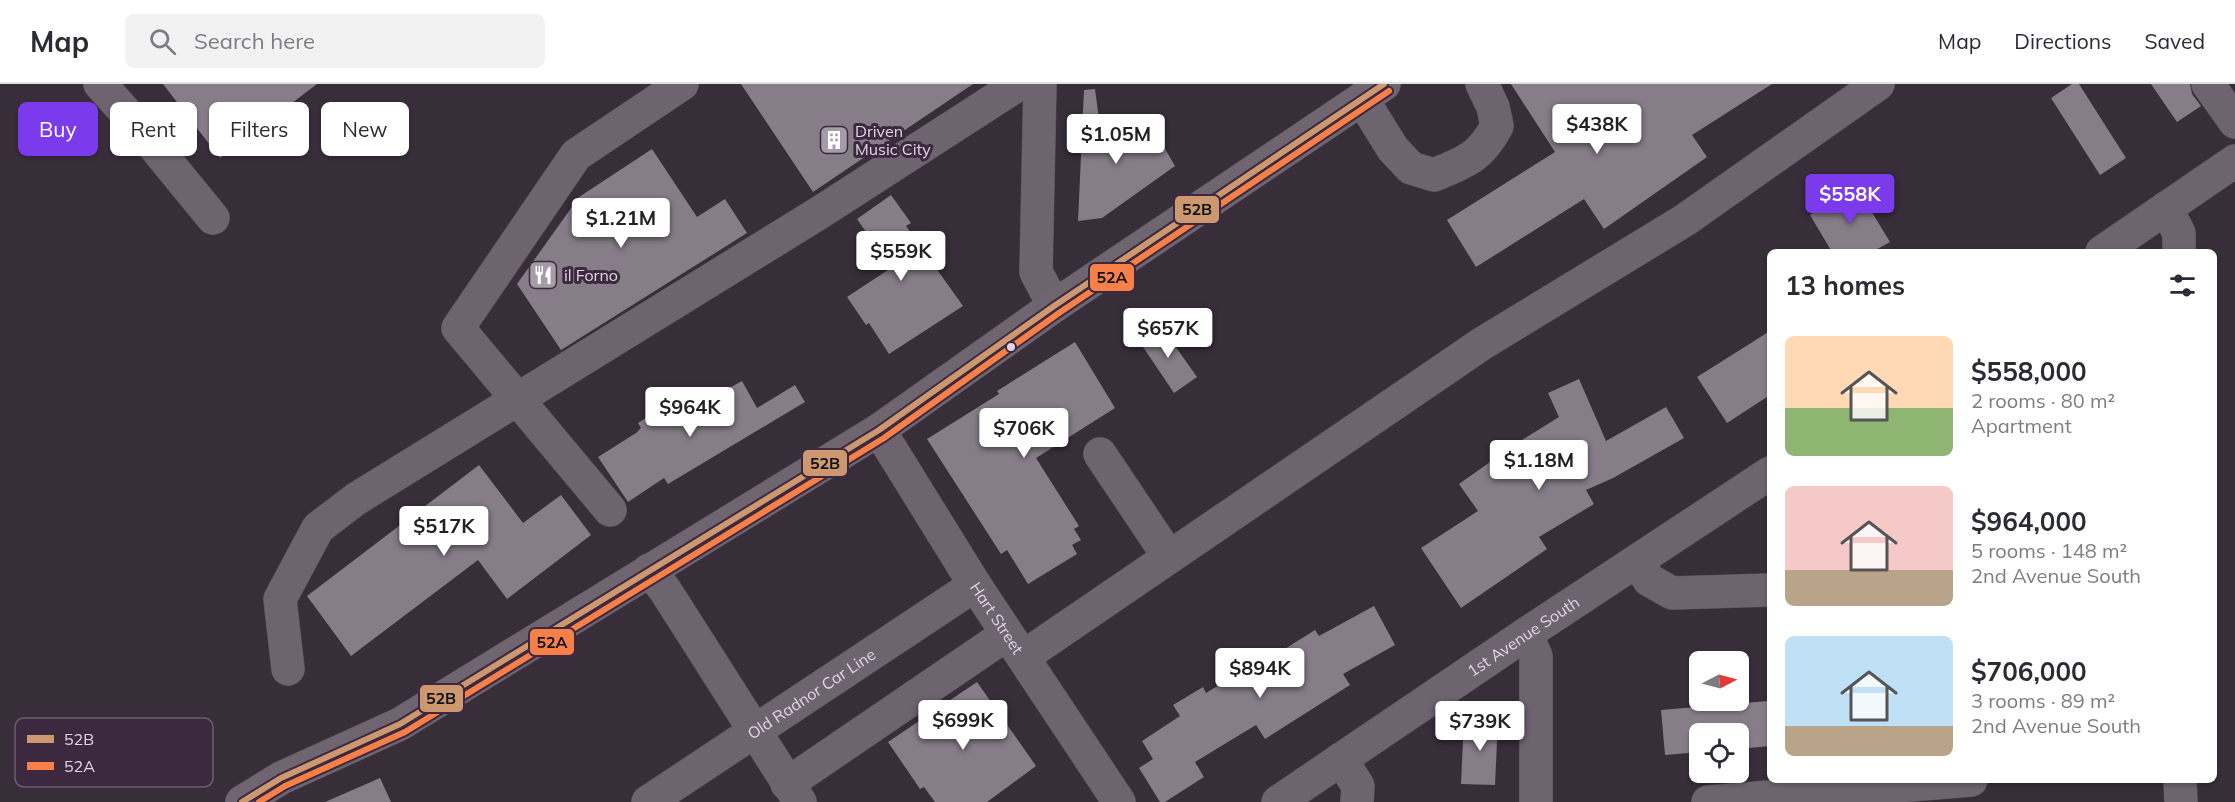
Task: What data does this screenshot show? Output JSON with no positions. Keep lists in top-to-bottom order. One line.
{"streets":{"street":["Hart Street","1st Avenue South","Old Radnor Car Line"]},"crossings":[["Hart Street","Old Radnor Car Line"]],"places":{"building":["Driven Music City"],"restaurant":["il Forno"]},"lines":["transit line 52B","transit line 52A"],"legend":["52B","52A"],"north":"right","page":{"header":"Map","search":"Search here","nav":["Map","Directions","Saved"],"chip":["Buy","Rent","Filters","New"],"price":["$438K","$1.05M","$558K","$1.21M","$559K","$657K","$964K","$706K","$1.18M","$517K","$894K","$699K","$739K"],"heading":"13 homes","list":[{"name":"$558,000","note":"2 rooms · 80 m² · Apartment"},{"name":"$964,000","note":"5 rooms · 148 m² · 2nd Avenue South"},{"name":"$706,000","note":"3 rooms · 89 m² · 2nd Avenue South"}]}}
